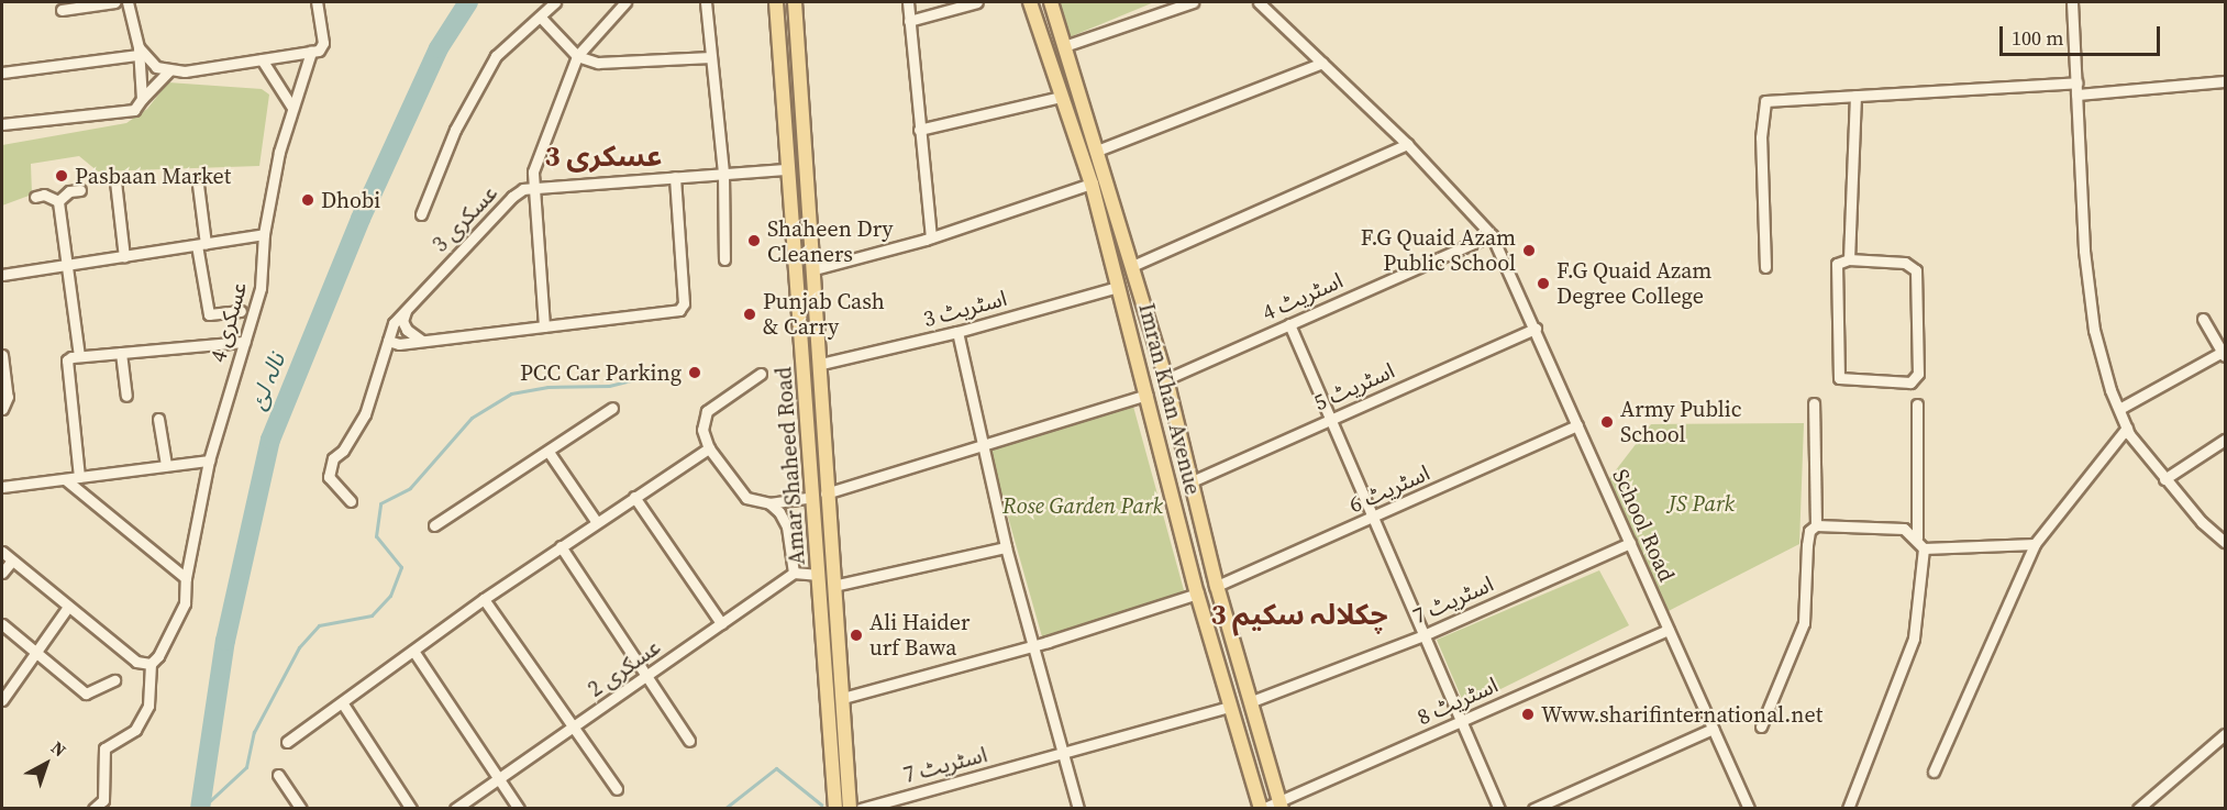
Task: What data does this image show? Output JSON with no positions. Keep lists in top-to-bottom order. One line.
{"streets":{"main road":["Imran Khan Avenue","Amar Shaheed Road"],"street":["عسکری 3","اسٹریٹ 4","اسٹریٹ 3","عسکری 4","اسٹریٹ 5","اسٹریٹ 6","School Road","اسٹریٹ 7","عسکری 2","اسٹریٹ 8"]},"crossings":[["عسکری 3","Amar Shaheed Road"],["اسٹریٹ 4","Imran Khan Avenue"],["اسٹریٹ 4","School Road"],["اسٹریٹ 3","Imran Khan Avenue"],["اسٹریٹ 3","Amar Shaheed Road"],["اسٹریٹ 5","Imran Khan Avenue"],["اسٹریٹ 5","School Road"],["Imran Khan Avenue","اسٹریٹ 6"],["Imran Khan Avenue","اسٹریٹ 7"],["Imran Khan Avenue","اسٹریٹ 8"],["اسٹریٹ 6","School Road"],["School Road","اسٹریٹ 7"],["School Road","اسٹریٹ 8"]],"districts":["عسکری 3","چکلالہ سکیم 3"],"water":["نالہ لئ"],"parks":["JS Park","Rose Garden Park"],"places":["Pasbaan Market","Dhobi","Shaheen Dry Cleaners","F.G Quaid Azam Public School","F.G Quaid Azam Degree College","Punjab Cash & Carry","PCC Car Parking","Army Public School","Ali Haider urf Bawa","Www.sharifinternational.net"],"scale_bar":"100 m","north":"top right"}
